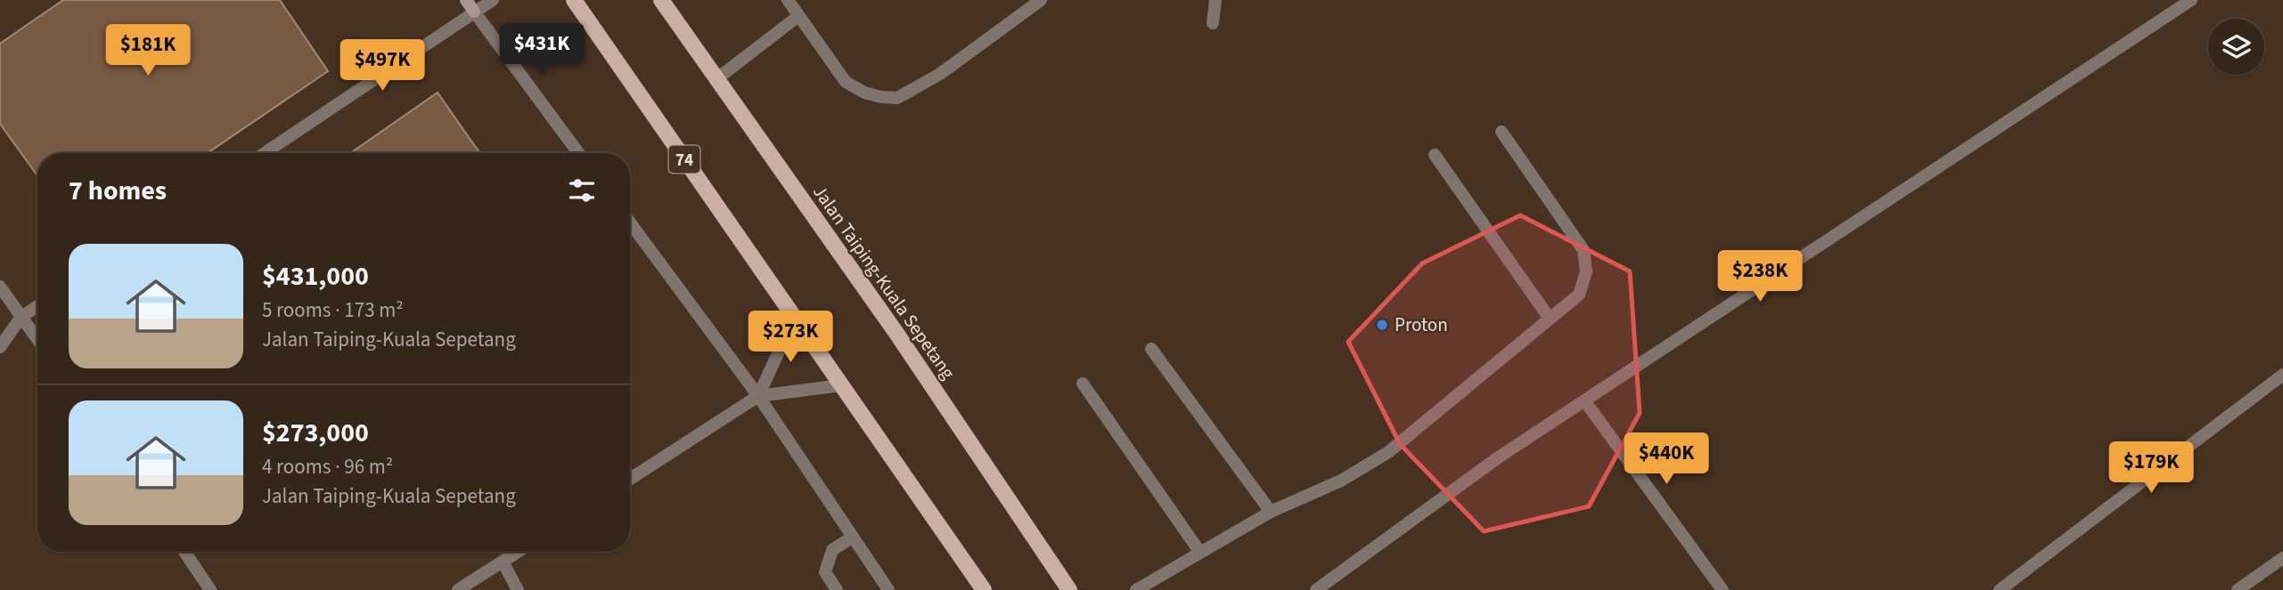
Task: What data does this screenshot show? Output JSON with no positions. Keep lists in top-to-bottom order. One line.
{"streets":{"main road":["74","Jalan Taiping-Kuala Sepetang"]},"places":["Proton"],"page":{"price":["$431K","$181K","$497K","$238K","$273K","$440K","$179K"],"heading":"7 homes","list":[{"name":"$431,000","note":"5 rooms · 173 m² · Jalan Taiping-Kuala Sepetang"},{"name":"$273,000","note":"4 rooms · 96 m² · Jalan Taiping-Kuala Sepetang"}]}}
